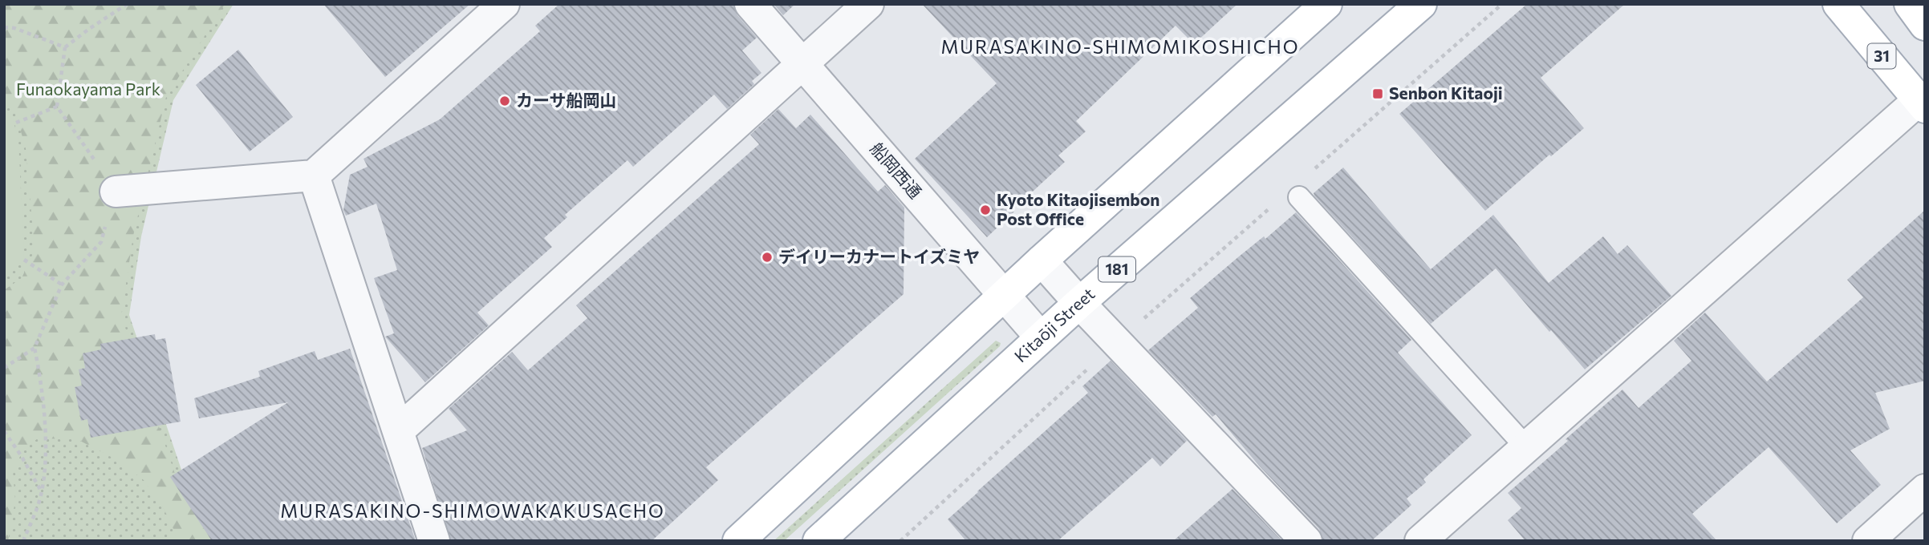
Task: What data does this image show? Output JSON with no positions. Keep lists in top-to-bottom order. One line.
{"streets":{"main road":["31","181","Kitaōji Street"],"street":["船岡西通"]},"crossings":[["船岡西通","Kitaōji Street"]],"districts":["MURASAKINO-SHIMOMIKOSHICHO","MURASAKINO-SHIMOWAKAKUSACHO"],"parks":["Funaokayama Park"],"places":{"transit":["Senbon Kitaoji"],"other":["カーサ船岡山","Kyoto Kitaojisembon Post Office","デイリーカナートイズミヤ"]}}
